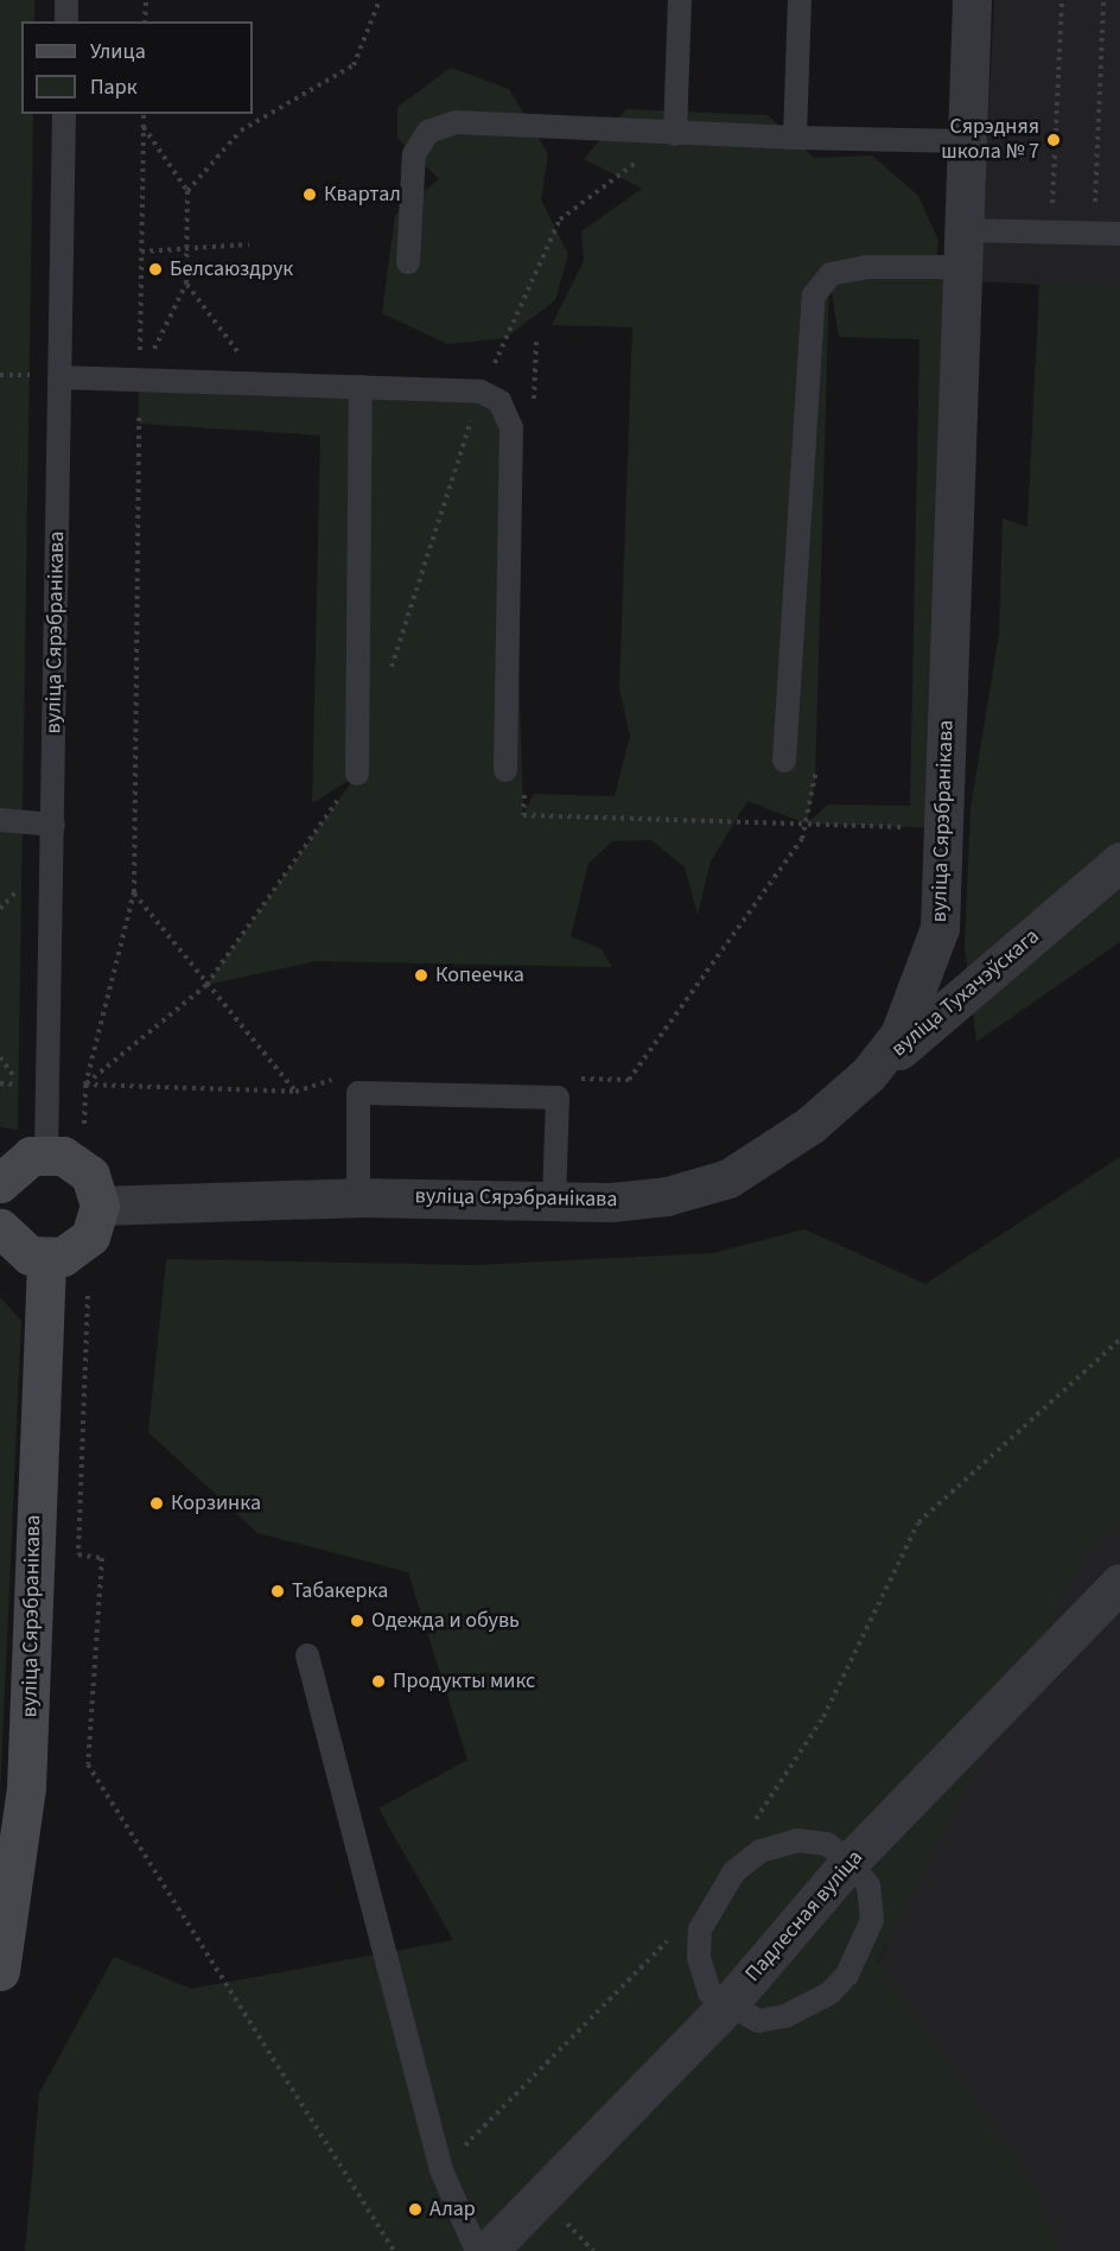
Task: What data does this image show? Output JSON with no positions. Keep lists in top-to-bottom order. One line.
{"streets":{"street":["вуліца Сярэбранікава","вуліца Тухачэўскага","Падлесная вуліца"]},"crossings":[["вуліца Сярэбранікава","вуліца Тухачэўскага"]],"places":["Сярэдняя школа № 7","Квартал","Белсаюздрук","Копеечка","Корзинка","Табакерка","Одежда и обувь","Продукты микс","Алар"],"legend":["Улица","Парк"]}
